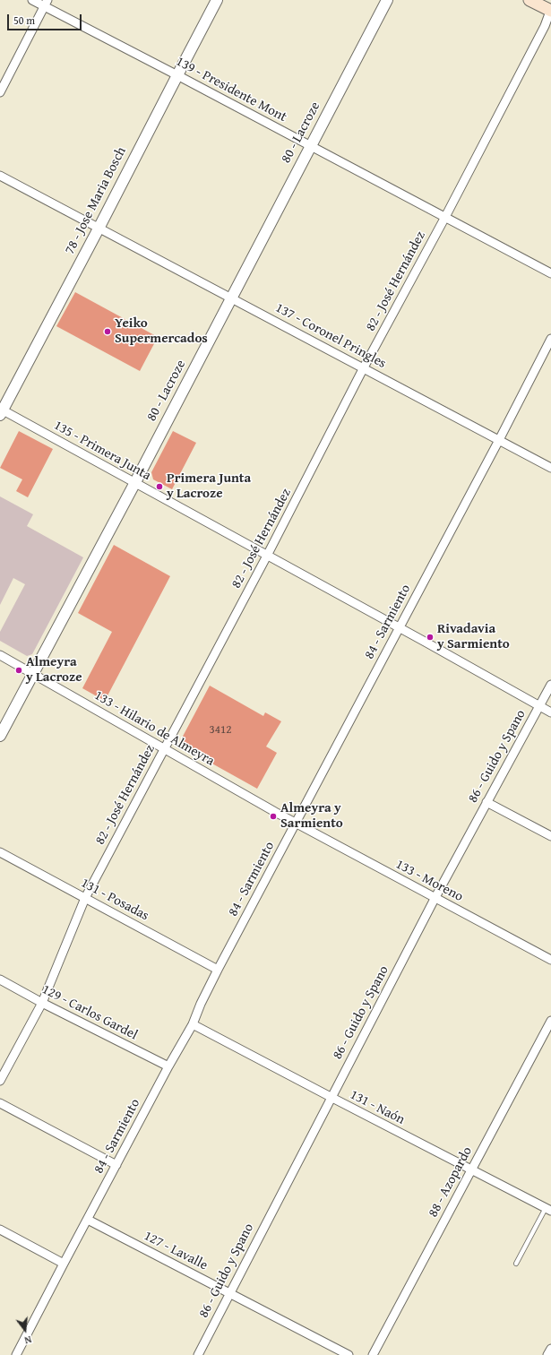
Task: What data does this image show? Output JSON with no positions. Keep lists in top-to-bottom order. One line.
{"streets":{"street":["139 - Presidente Mont","80 - Lacroze","78 - Jose Maria Bosch","82 - José Hernández","137 - Coronel Pringles","135 - Primera Junta","84 - Sarmiento","133 - Hilario de Almeyra","86 - Guido y Spano","133 - Moreno","131 - Posadas","129 - Carlos Gardel","131 - Naón","88 - Azopardo","127 - Lavalle"]},"crossings":[["139 - Presidente Mont","80 - Lacroze"],["139 - Presidente Mont","78 - Jose Maria Bosch"],["139 - Presidente Mont","82 - José Hernández"],["80 - Lacroze","137 - Coronel Pringles"],["80 - Lacroze","135 - Primera Junta"],["80 - Lacroze","133 - Hilario de Almeyra"],["78 - Jose Maria Bosch","137 - Coronel Pringles"],["78 - Jose Maria Bosch","135 - Primera Junta"],["82 - José Hernández","137 - Coronel Pringles"],["82 - José Hernández","135 - Primera Junta"],["82 - José Hernández","133 - Hilario de Almeyra"],["82 - José Hernández","131 - Posadas"],["82 - José Hernández","129 - Carlos Gardel"],["137 - Coronel Pringles","84 - Sarmiento"],["135 - Primera Junta","84 - Sarmiento"],["135 - Primera Junta","86 - Guido y Spano"],["84 - Sarmiento","133 - Hilario de Almeyra"],["84 - Sarmiento","133 - Moreno"],["84 - Sarmiento","131 - Posadas"],["84 - Sarmiento","129 - Carlos Gardel"],["84 - Sarmiento","131 - Naón"],["84 - Sarmiento","127 - Lavalle"],["133 - Hilario de Almeyra","133 - Moreno"],["86 - Guido y Spano","133 - Moreno"],["86 - Guido y Spano","131 - Naón"],["86 - Guido y Spano","127 - Lavalle"],["131 - Naón","88 - Azopardo"]],"places":["Yeiko Supermercados","Primera Junta y Lacroze","Rivadavia y Sarmiento","Almeyra y Lacroze","Almeyra y Sarmiento"],"house_numbers":["3412"],"scale_bar":"50 m","north":"bottom"}
